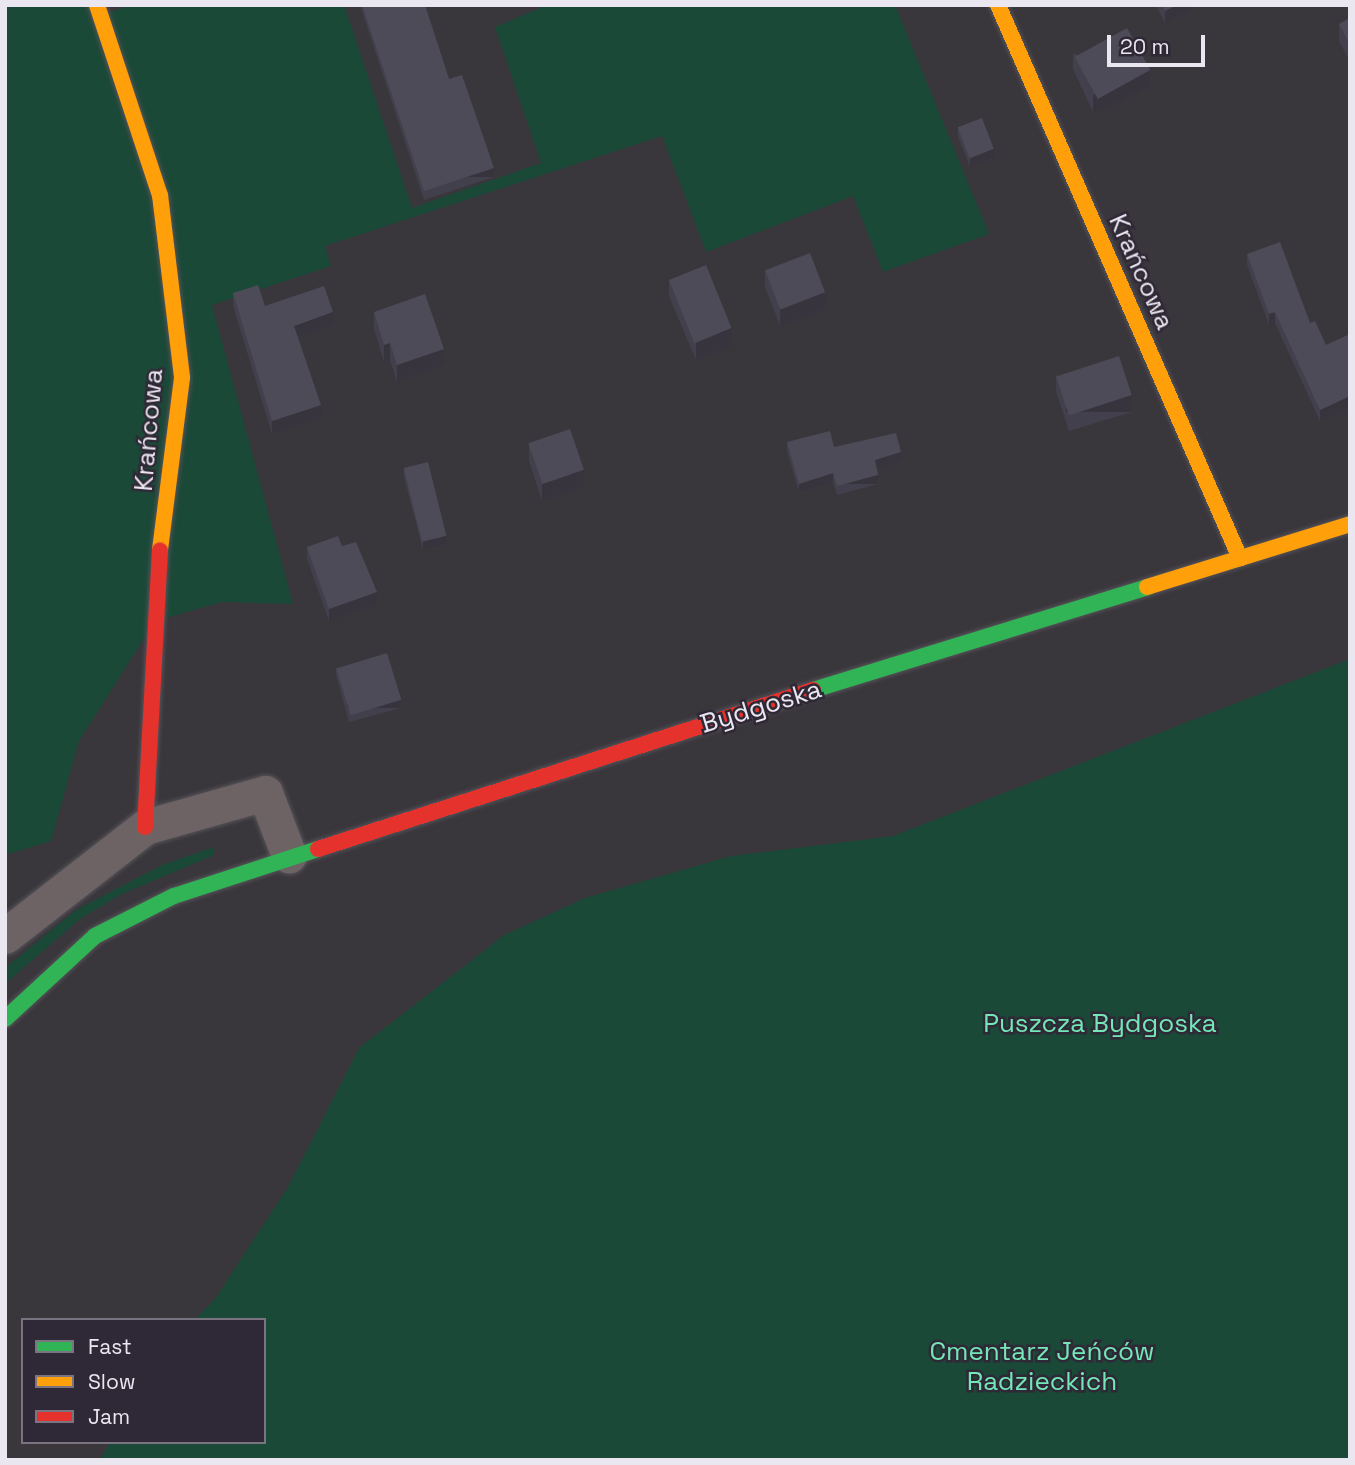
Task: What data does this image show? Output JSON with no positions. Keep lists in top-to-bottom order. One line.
{"streets":{"main road":["Krańcowa","Bydgoska"]},"crossings":[["Krańcowa","Bydgoska"]],"parks":["Puszcza Bydgoska","Cmentarz Jeńców Radzieckich"],"legend":["Fast","Slow","Jam"],"scale_bar":"20 m"}
